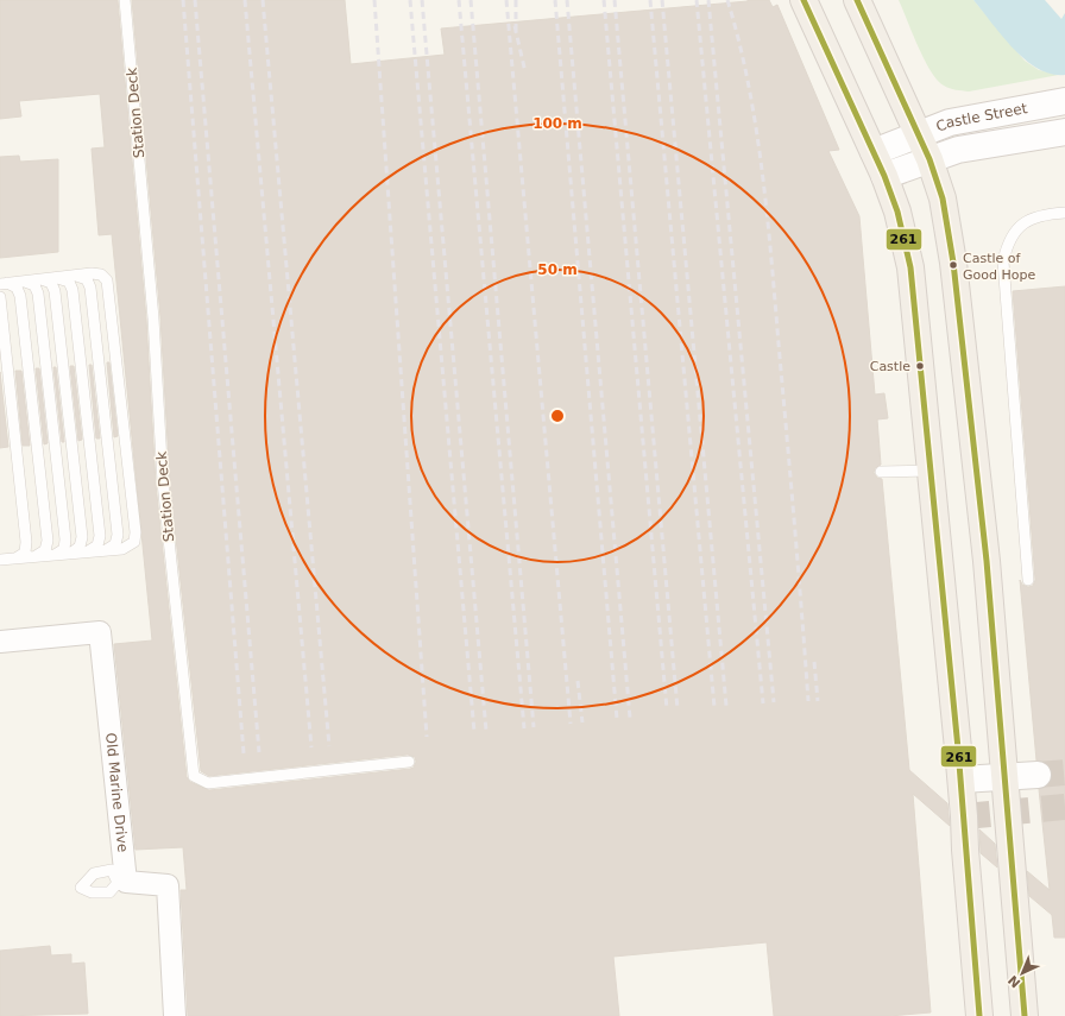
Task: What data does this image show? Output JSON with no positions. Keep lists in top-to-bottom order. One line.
{"streets":{"main road":["Castle Street"],"street":["Old Marine Drive"],"lane":["Station Deck"]},"places":["Castle of Good Hope","Castle"],"lines":["transit line 261"],"north":"bottom left","rings":["100 m","50 m"]}
